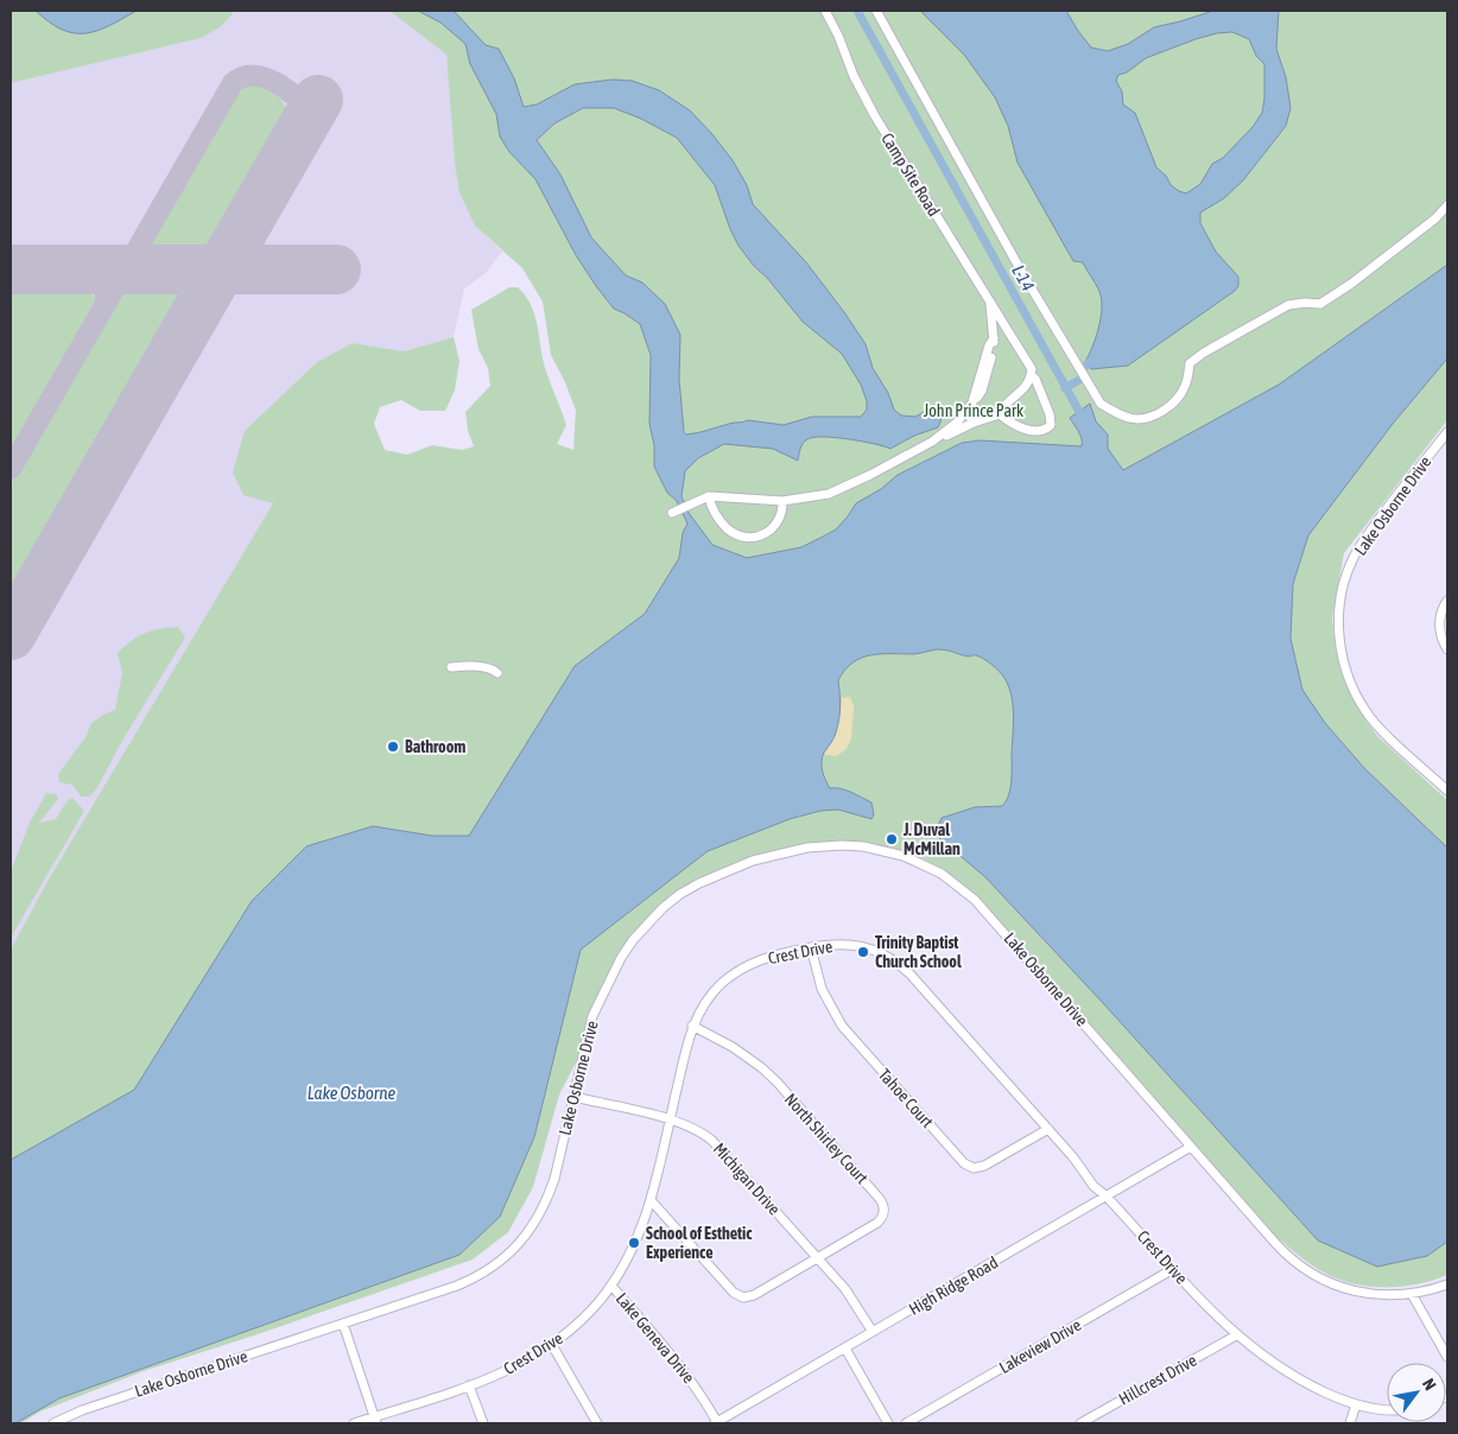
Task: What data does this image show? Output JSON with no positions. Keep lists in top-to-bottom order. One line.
{"streets":{"street":["Camp Site Road","Lake Osborne Drive","Crest Drive","Tahoe Court","North Shirley Court","Michigan Drive","High Ridge Road","Lake Geneva Drive","Lakeview Drive","Hillcrest Drive"]},"crossings":[["Lake Osborne Drive","Michigan Drive"],["Lake Osborne Drive","High Ridge Road"],["Crest Drive","Tahoe Court"],["Crest Drive","North Shirley Court"],["Crest Drive","Michigan Drive"],["Crest Drive","High Ridge Road"],["Crest Drive","Lake Geneva Drive"],["Crest Drive","Lakeview Drive"],["Crest Drive","Hillcrest Drive"],["North Shirley Court","Michigan Drive"],["Michigan Drive","High Ridge Road"],["High Ridge Road","Lake Geneva Drive"]],"water":["L-14","Lake Osborne"],"parks":["John Prince Park"],"places":["Bathroom","J. Duval McMillan","Trinity Baptist Church School","School of Esthetic Experience"],"north":"top right"}
